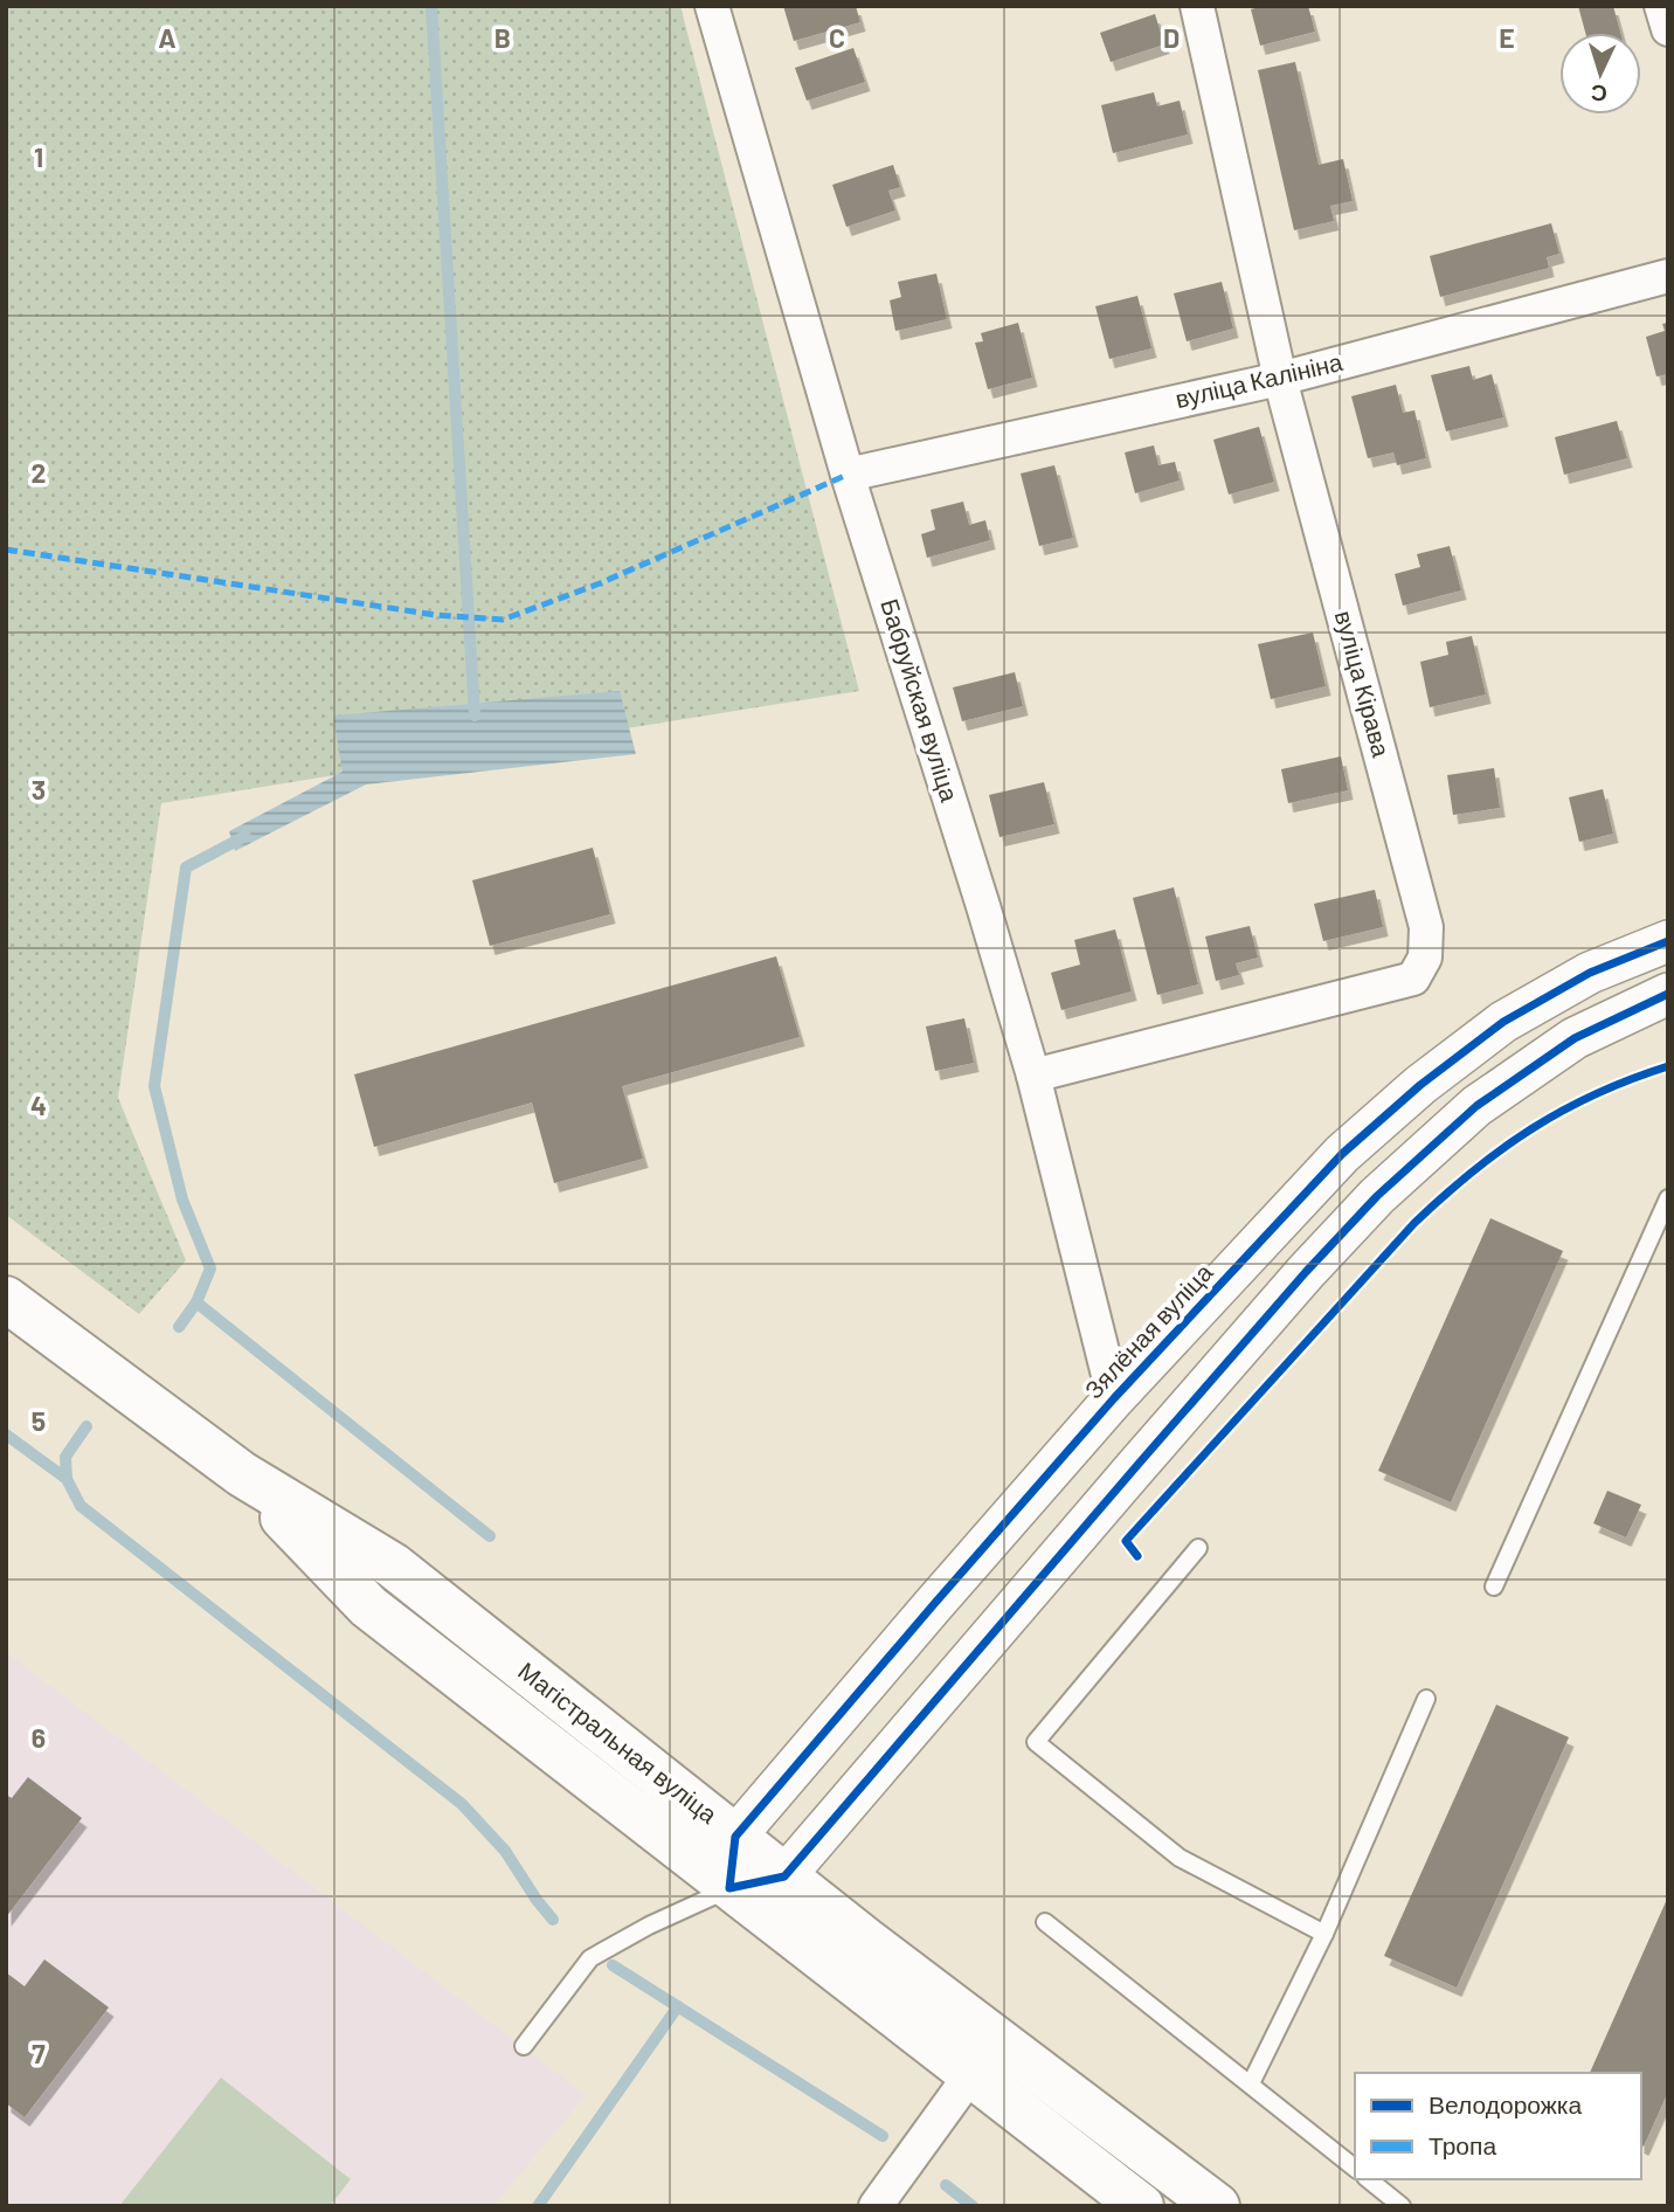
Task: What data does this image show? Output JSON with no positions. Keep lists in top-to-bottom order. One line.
{"streets":{"main road":["Магістральная вуліца"],"street":["вуліца Калініна","вуліца Кірава","Бабруйская вуліца","Зялёная вуліца"]},"crossings":[["вуліца Калініна","вуліца Кірава"],["вуліца Калініна","Бабруйская вуліца"],["вуліца Кірава","Бабруйская вуліца"],["Бабруйская вуліца","Зялёная вуліца"],["Зялёная вуліца","Магістральная вуліца"]],"legend":["Велодорожка","Тропа"],"north":"bottom","grid":{"columns":["A","B","C","D","E"],"rows":["1","2","3","4","5","6","7"]}}
